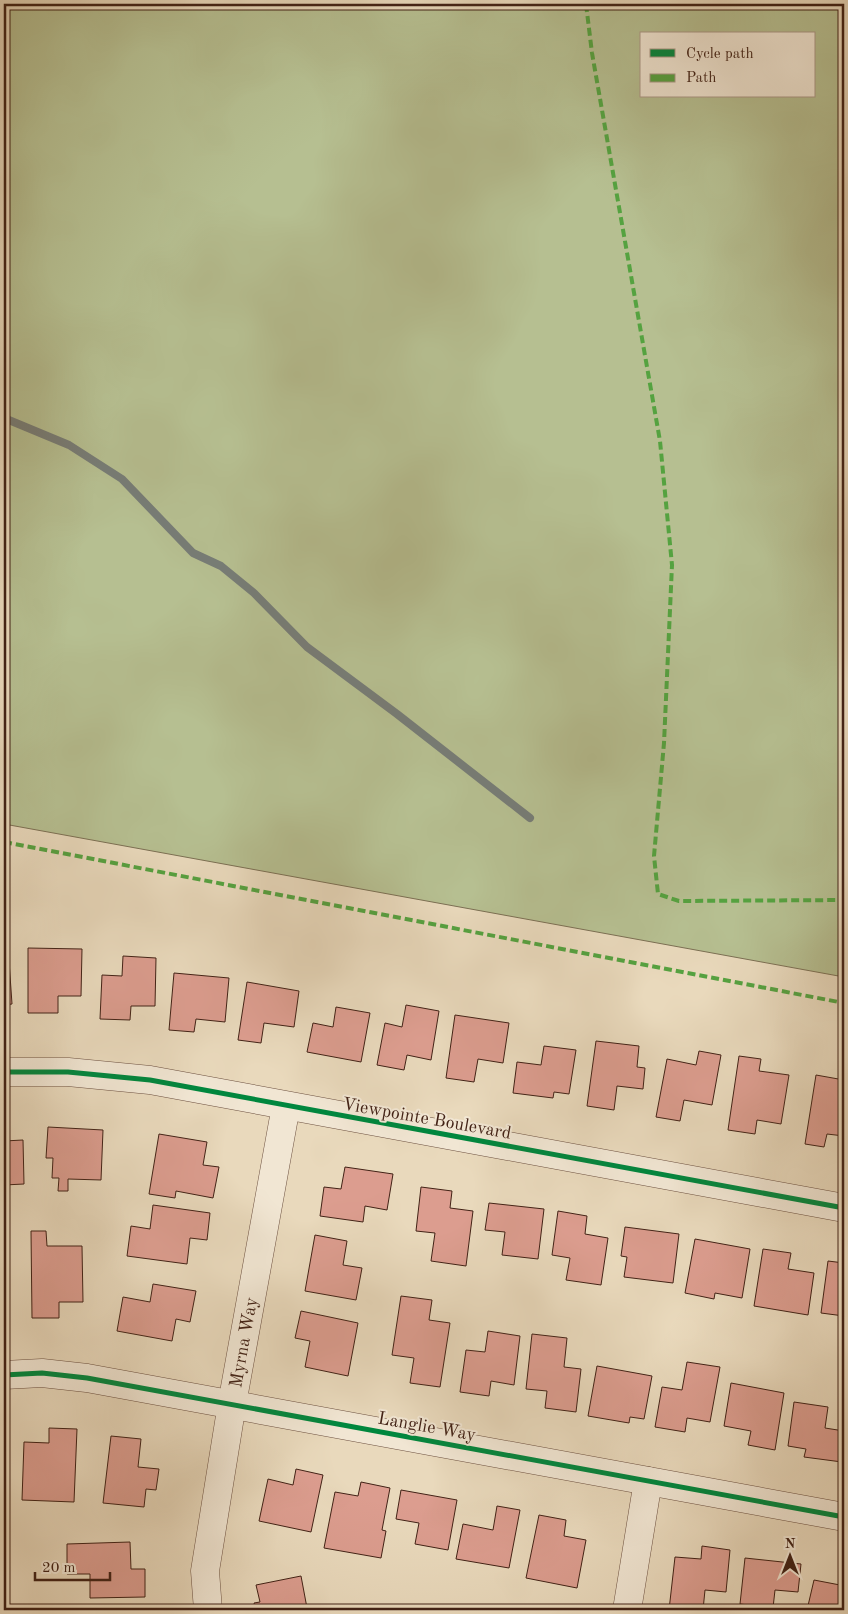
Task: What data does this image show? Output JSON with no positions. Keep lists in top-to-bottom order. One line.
{"streets":{"street":["Viewpointe Boulevard","Myrna Way","Langlie Way"]},"crossings":[["Viewpointe Boulevard","Myrna Way"],["Myrna Way","Langlie Way"]],"legend":["Cycle path","Path"],"scale_bar":"20 m","north":"top"}
